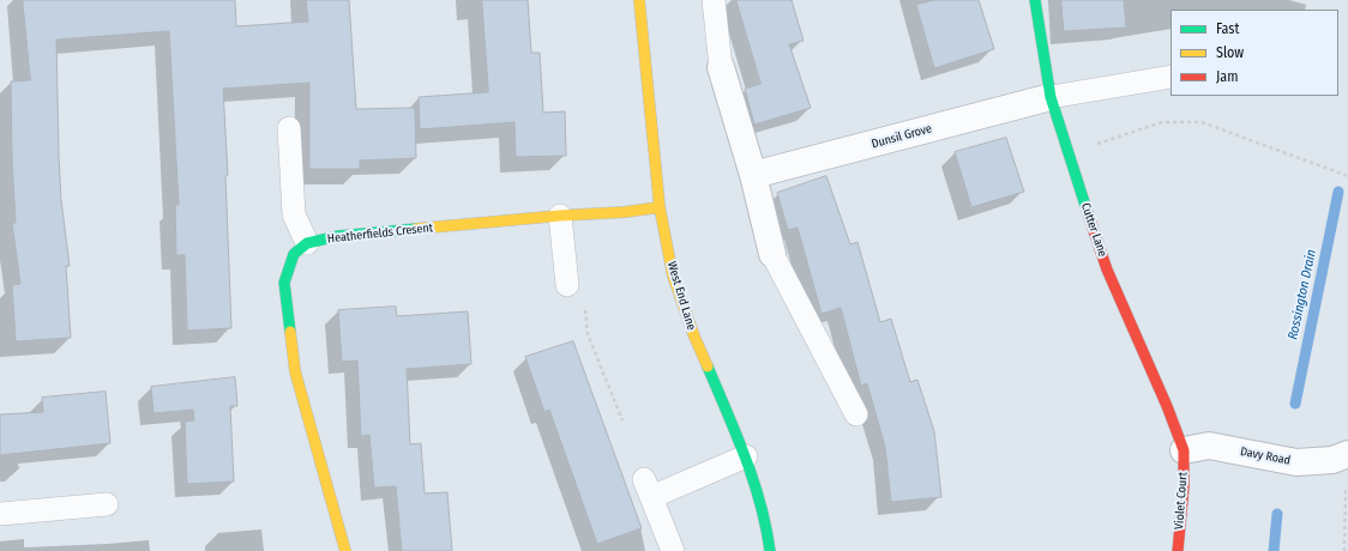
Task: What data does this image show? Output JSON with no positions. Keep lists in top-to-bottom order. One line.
{"streets":{"street":["Dunsil Grove","Cutter Lane","Heatherfields Cresent","West End Lane","Davy Road","Violet Court"]},"crossings":[["Dunsil Grove","Cutter Lane"],["Cutter Lane","Davy Road"],["Cutter Lane","Violet Court"],["Heatherfields Cresent","West End Lane"],["Davy Road","Violet Court"]],"water":["Rossington Drain"],"legend":["Fast","Slow","Jam"]}
